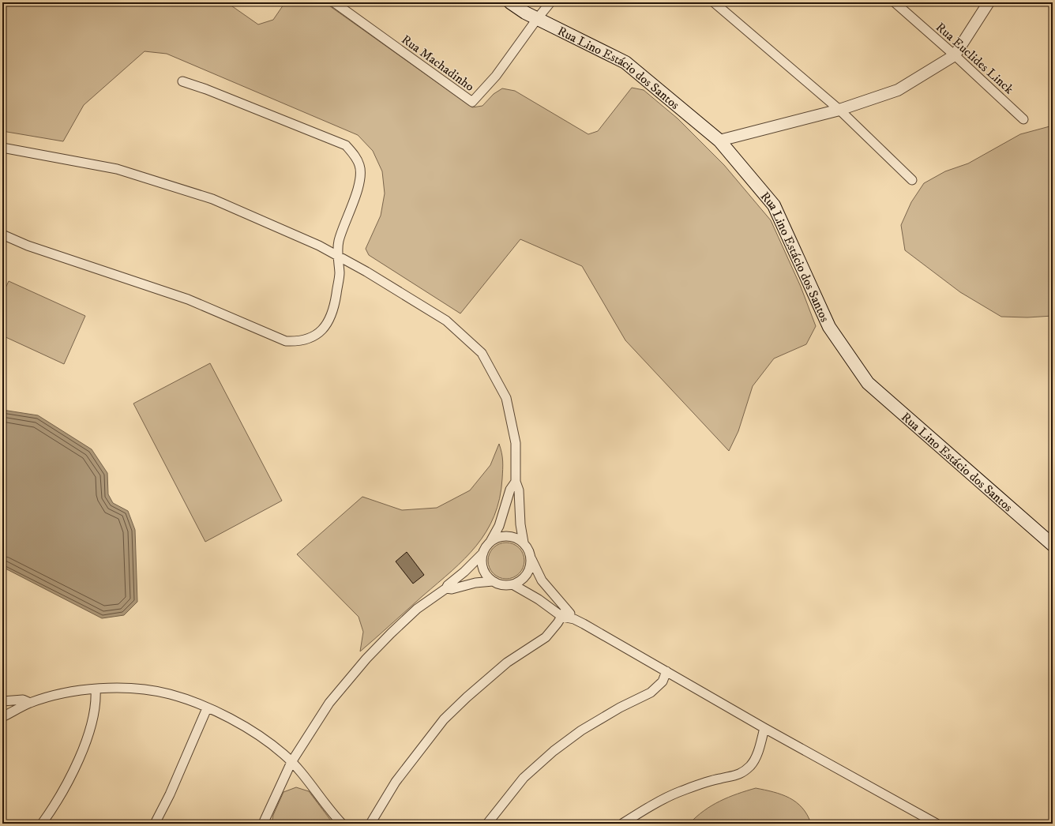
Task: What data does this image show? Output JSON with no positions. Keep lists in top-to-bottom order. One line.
{"streets":{"main road":["Rua Lino Estácio dos Santos"],"street":["Rua Euclides Linck","Rua Machadinho"]},"crossings":[["Rua Machadinho","Rua Lino Estácio dos Santos"]]}
